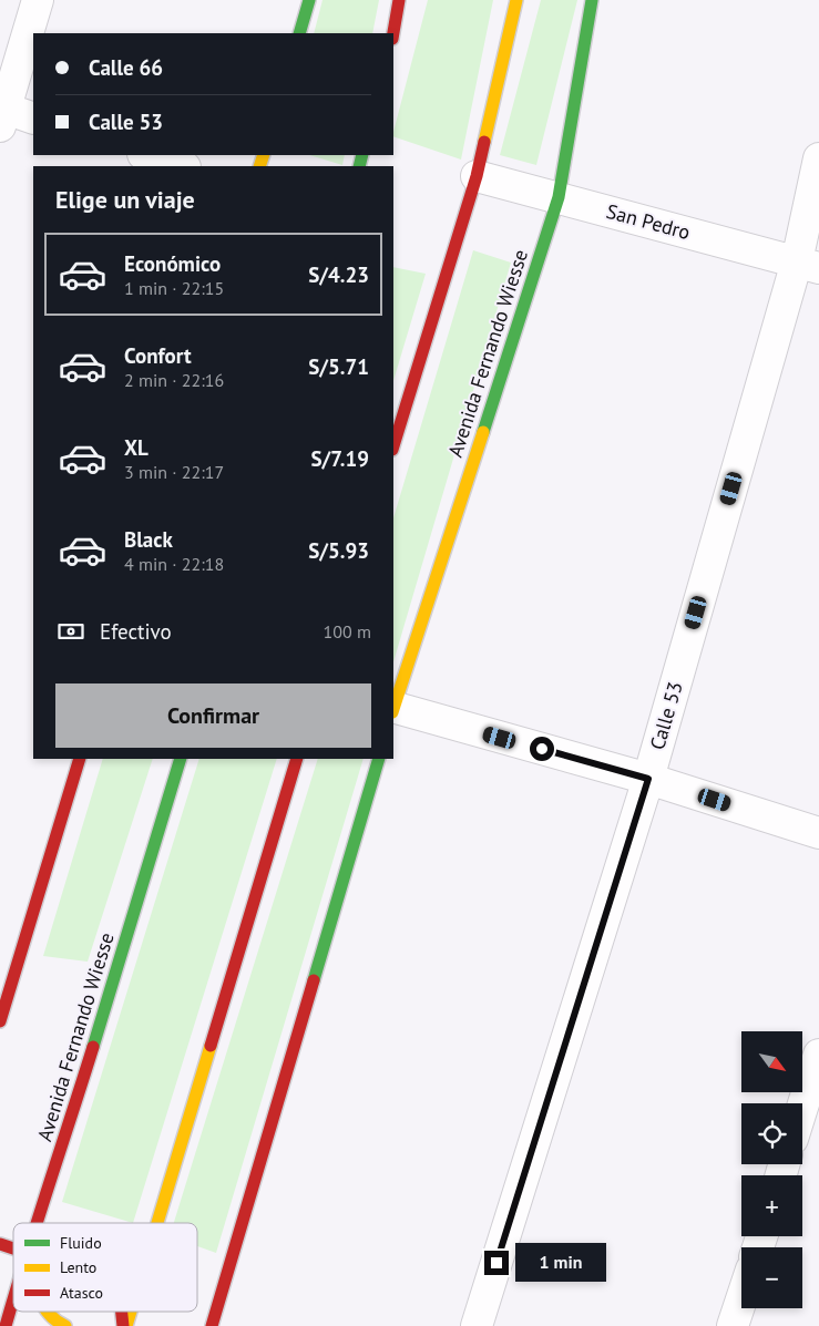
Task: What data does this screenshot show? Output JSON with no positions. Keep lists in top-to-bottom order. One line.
{"streets":{"main road":["Avenida Fernando Wiesse"],"street":["San Pedro","Calle 53"]},"crossings":[["San Pedro","Avenida Fernando Wiesse"],["San Pedro","Calle 53"]],"legend":["Fluido","Lento","Atasco"],"north":"bottom right","page":{"banner":["Calle 66","Calle 53"],"heading":"Elige un viaje","list":[{"name":"Económico","note":"1 min · 22:15","value":"S/4.23"},{"name":"Confort","note":"2 min · 22:16","value":"S/5.71"},{"name":"XL","note":"3 min · 22:17","value":"S/7.19"},{"name":"Black","note":"4 min · 22:18","value":"S/5.93"}],"pay":["Efectivo","100 m"],"buttons":"Confirmar","map_buttons":["+","−"],"bubble":"1 min"}}
